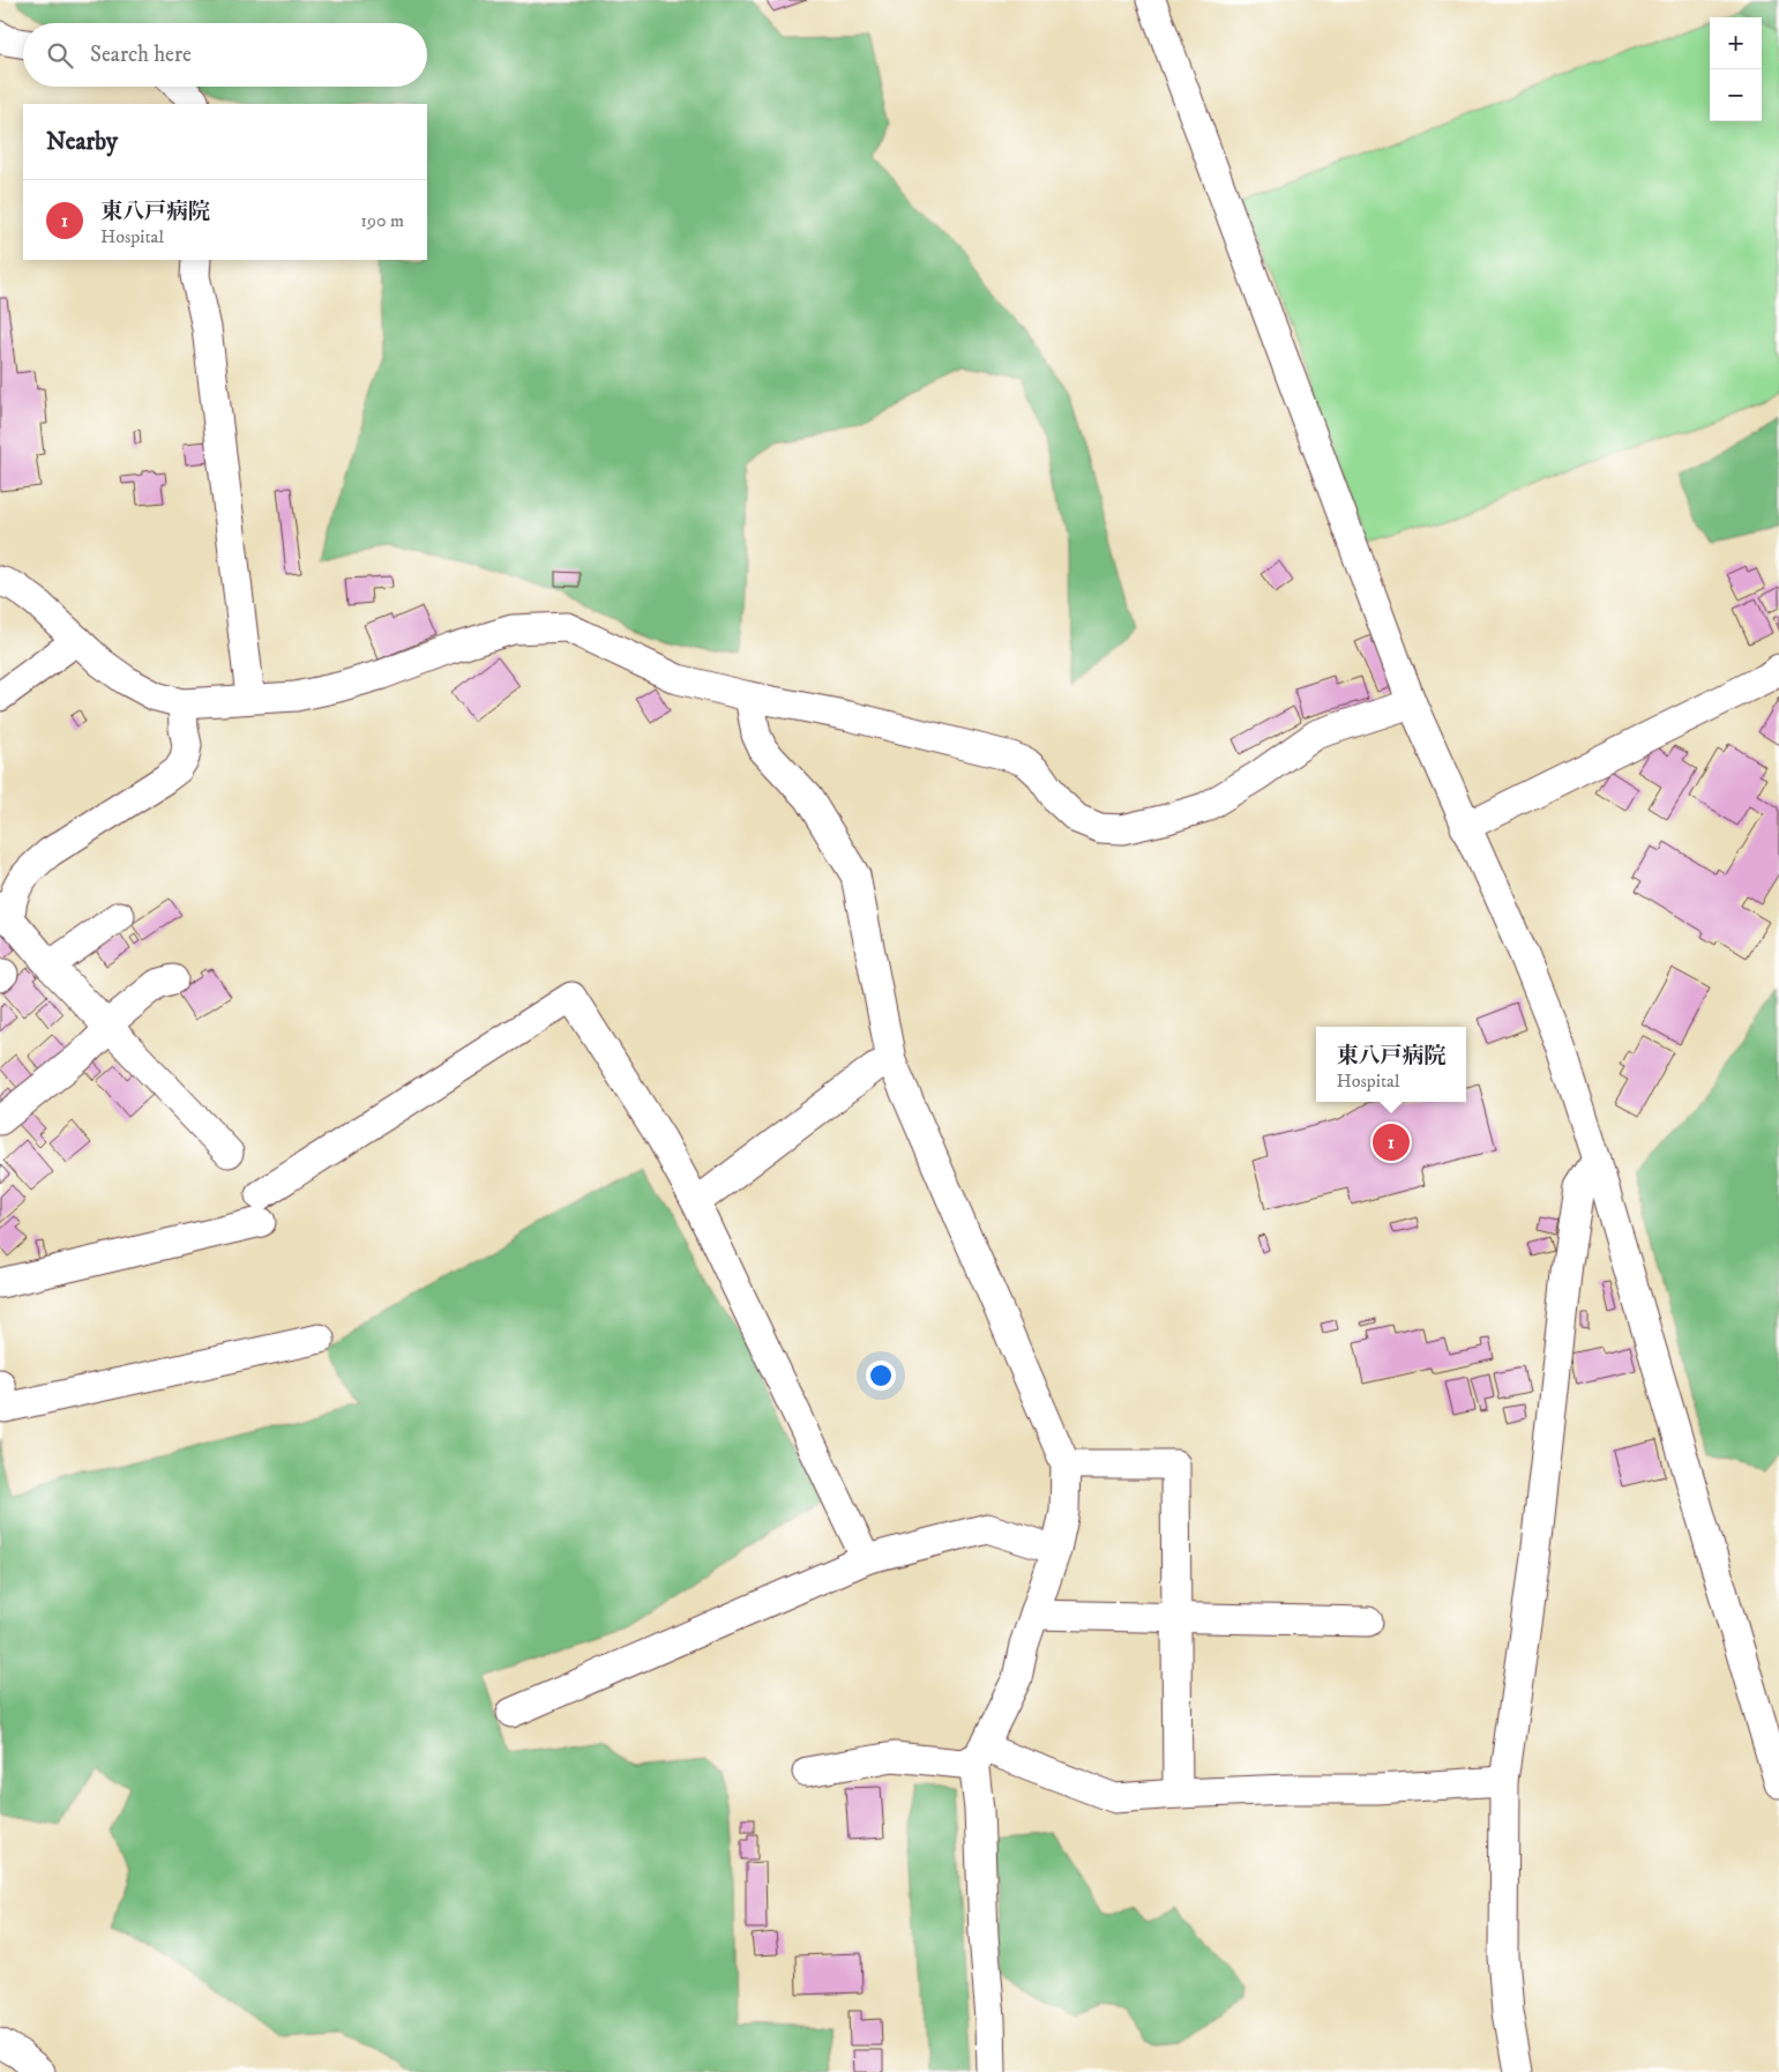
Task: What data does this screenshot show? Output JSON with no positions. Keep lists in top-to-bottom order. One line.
{"page":{"map_buttons":["+","−"],"search":"Search here","heading":"Nearby","list":[{"mark":"1","name":"東八戸病院","note":"Hospital","value":"190 m"}],"popup":["東八戸病院","Hospital"],"pins":"1"}}
